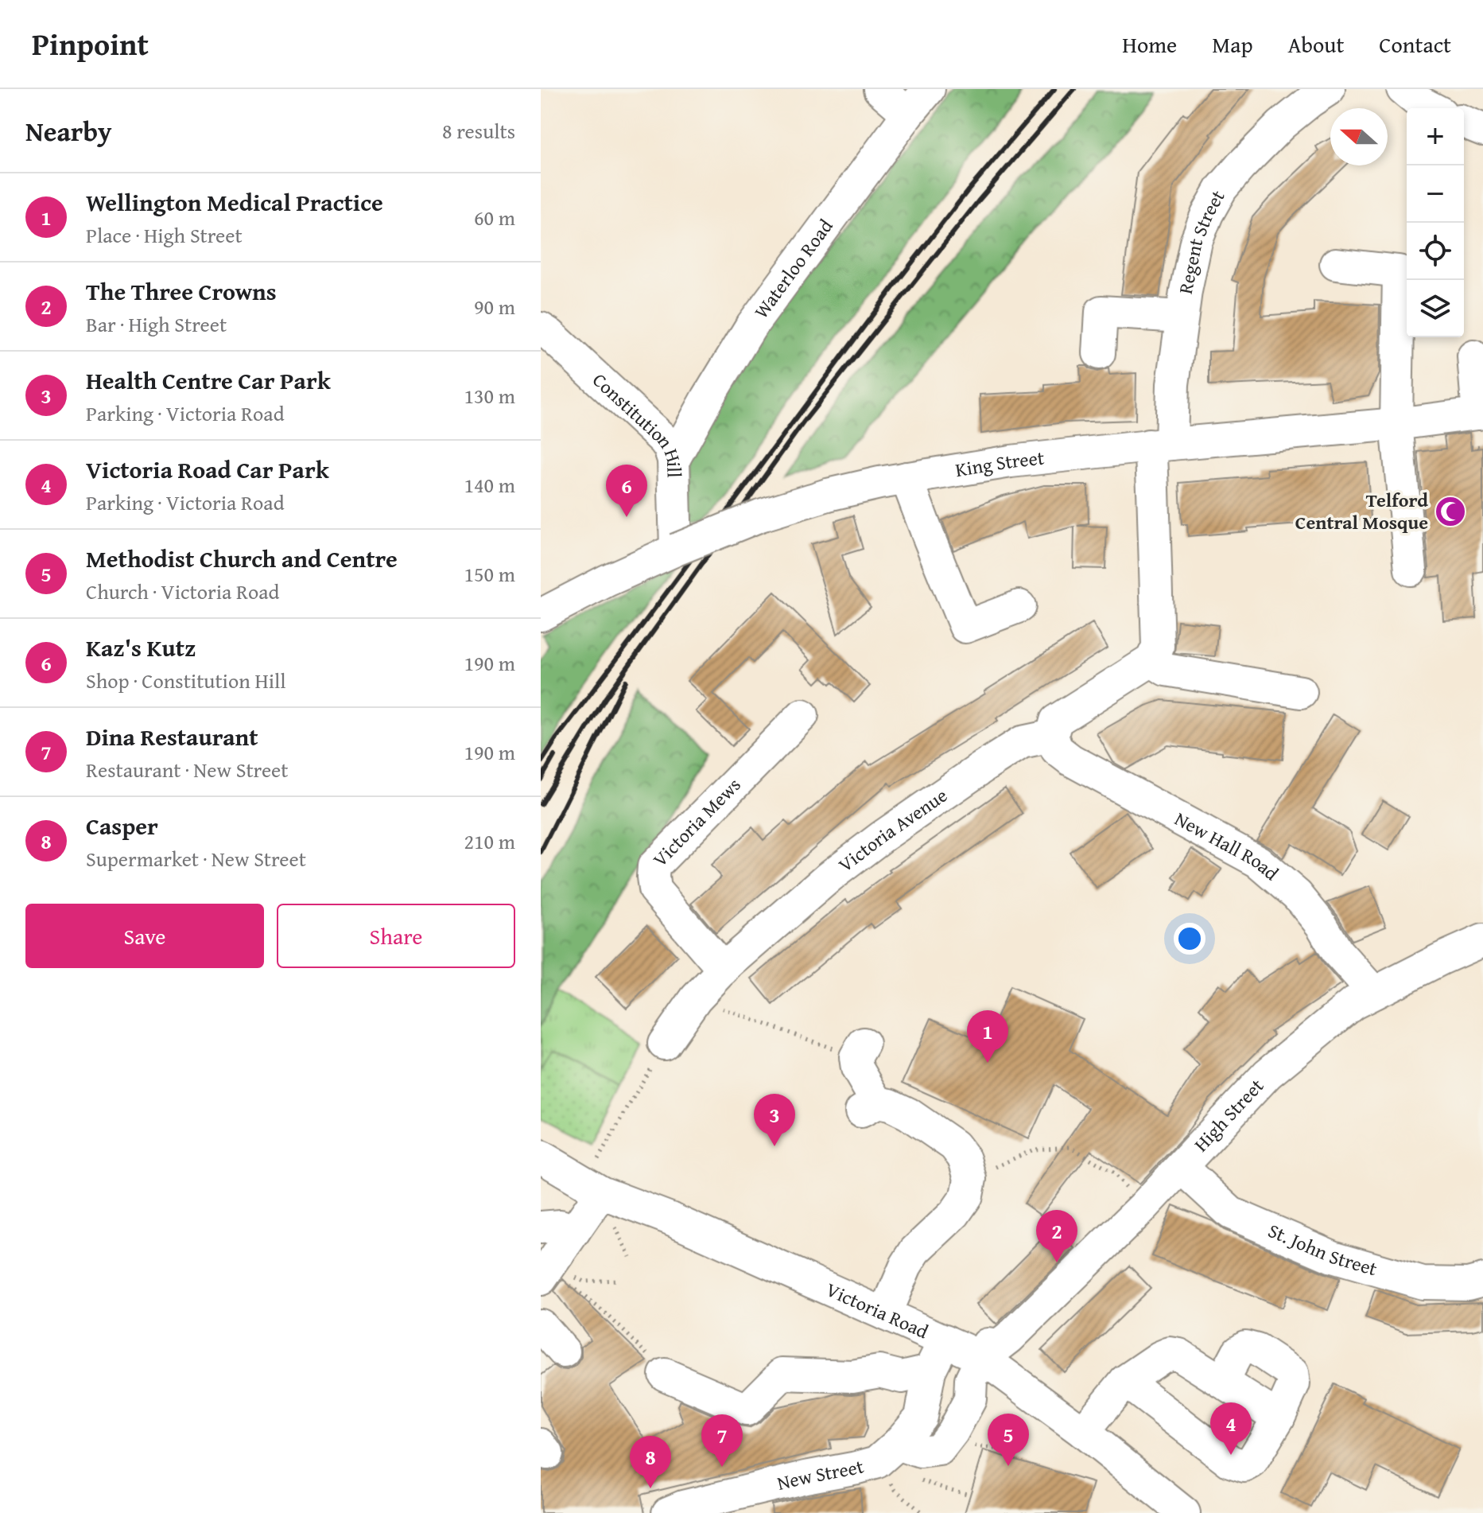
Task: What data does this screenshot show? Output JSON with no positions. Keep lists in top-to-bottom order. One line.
{"streets":{"street":["Regent Street","Waterloo Road","Constitution Hill","King Street","Victoria Mews","Victoria Avenue","New Hall Road","High Street","St. John Street","Victoria Road","New Street"]},"crossings":[["Regent Street","King Street"],["Waterloo Road","Constitution Hill"],["Constitution Hill","King Street"],["Victoria Mews","Victoria Avenue"],["Victoria Avenue","New Hall Road"],["New Hall Road","High Street"],["High Street","St. John Street"],["High Street","Victoria Road"]],"places":{"mosque":["Telford Central Mosque"]},"north":"left","page":{"header":"Pinpoint","nav":["Home","Map","About","Contact"],"heading":["Nearby","8 results"],"map_buttons":["+","−"],"list":[{"mark":"1","name":"Wellington Medical Practice","note":"Place · High Street","value":"60 m"},{"mark":"2","name":"The Three Crowns","note":"Bar · High Street","value":"90 m"},{"mark":"3","name":"Health Centre Car Park","note":"Parking · Victoria Road","value":"130 m"},{"mark":"4","name":"Victoria Road Car Park","note":"Parking · Victoria Road","value":"140 m"},{"mark":"5","name":"Methodist Church and Centre","note":"Church · Victoria Road","value":"150 m"},{"mark":"6","name":"Kaz's Kutz","note":"Shop · Constitution Hill","value":"190 m"},{"mark":"7","name":"Dina Restaurant","note":"Restaurant · New Street","value":"190 m"},{"mark":"8","name":"Casper","note":"Supermarket · New Street","value":"210 m"}],"pins":["6","1","3","2","4","5","7","8"],"buttons":["Save","Share"]}}
